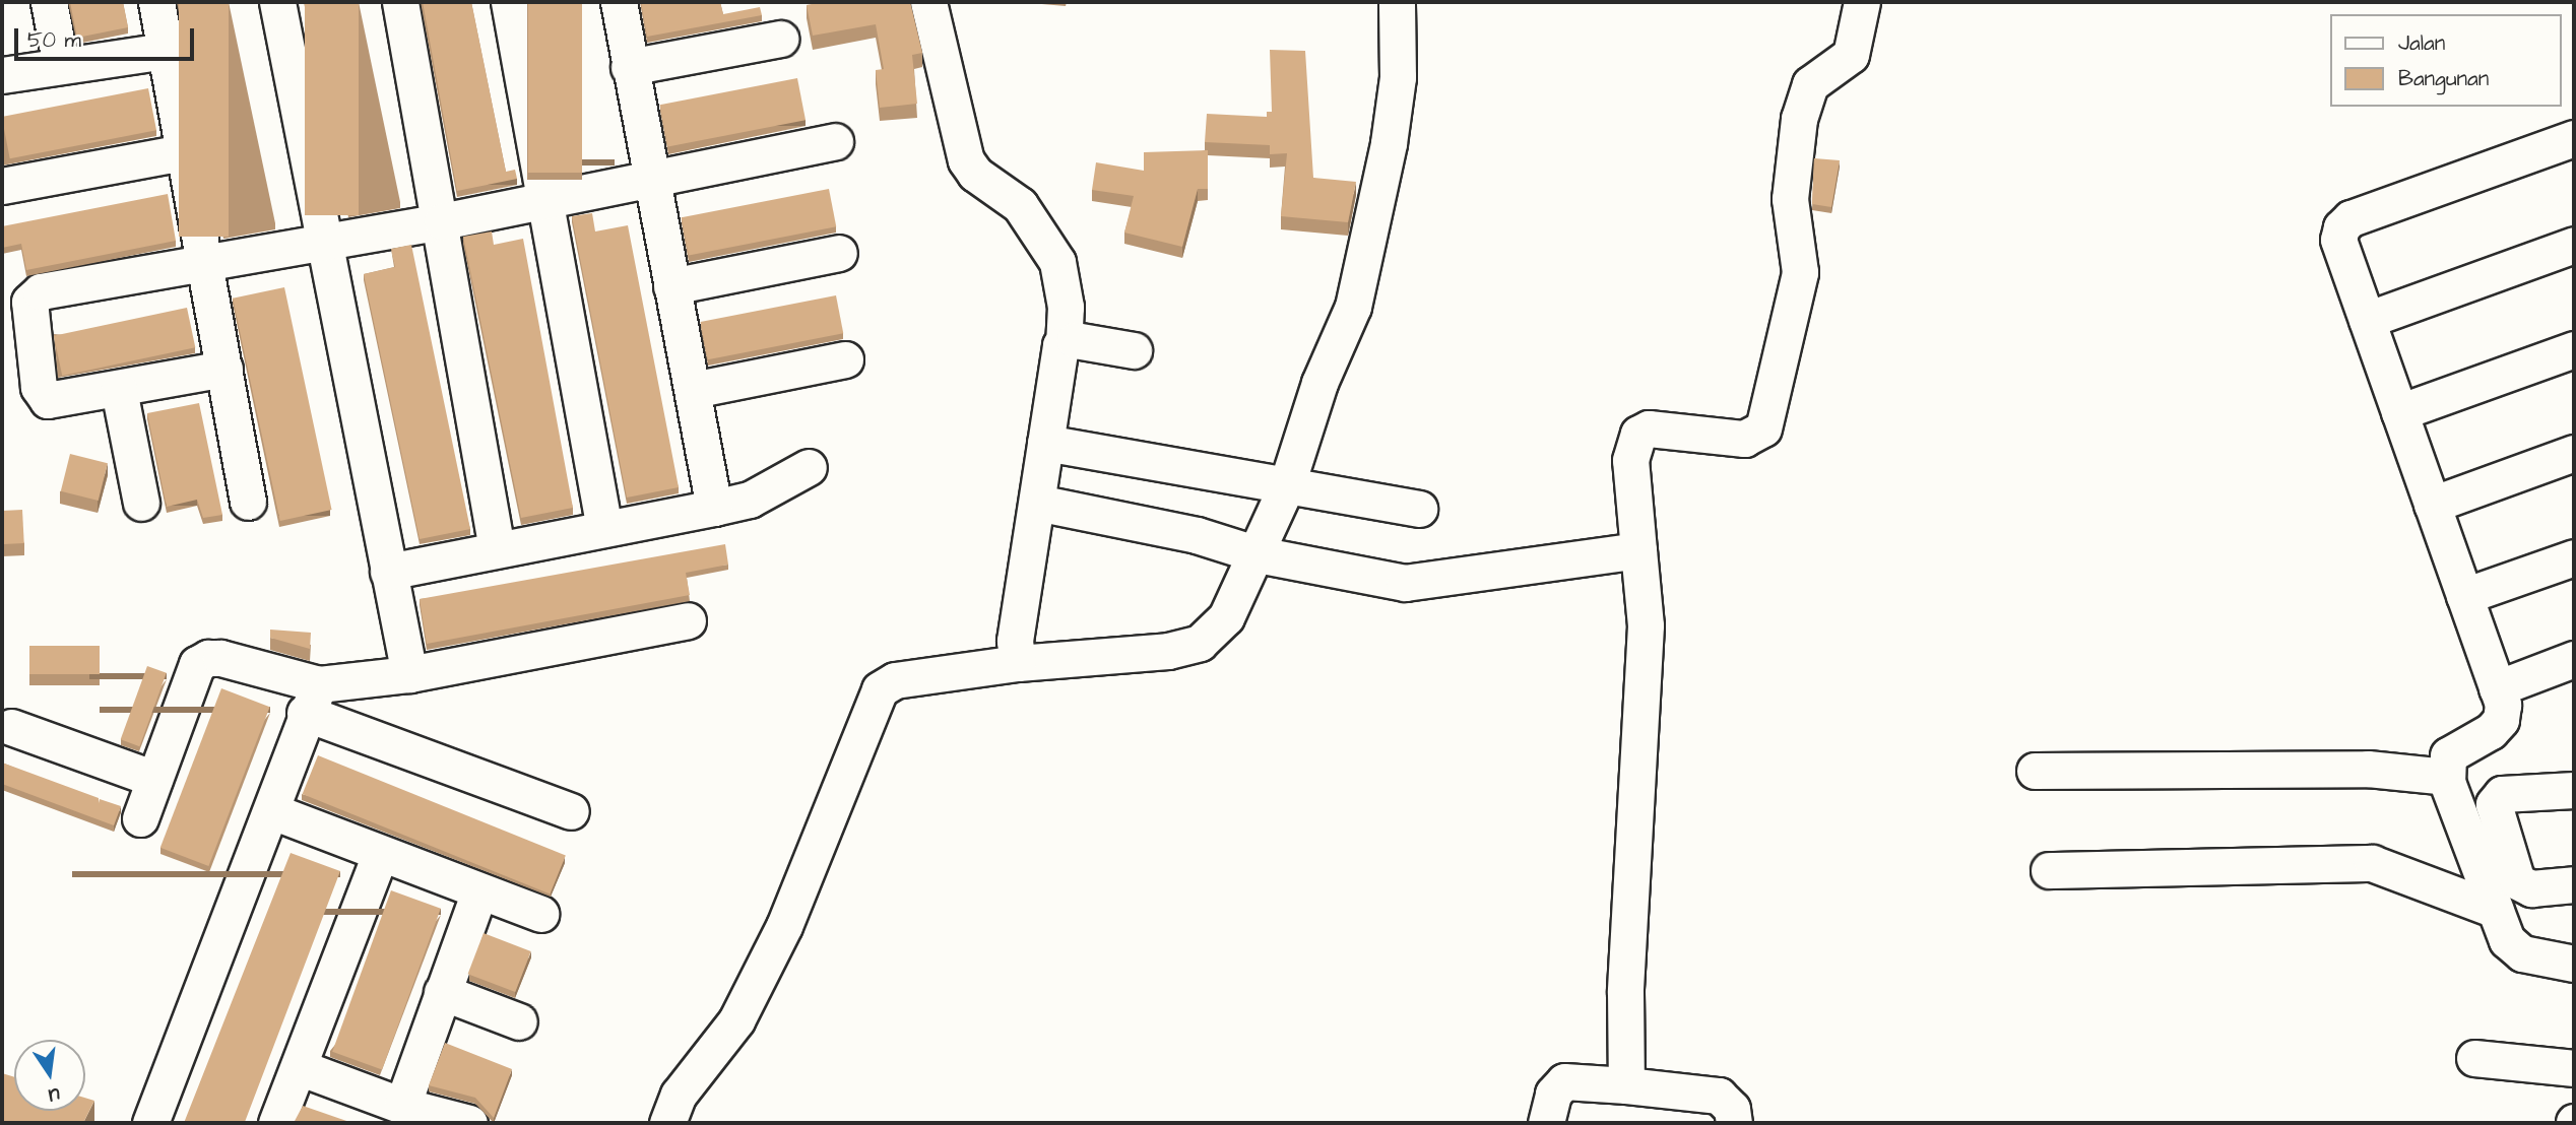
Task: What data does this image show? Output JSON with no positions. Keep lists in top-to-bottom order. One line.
{"legend":["Jalan","Bangunan"],"scale_bar":"50 m","north":"bottom"}
